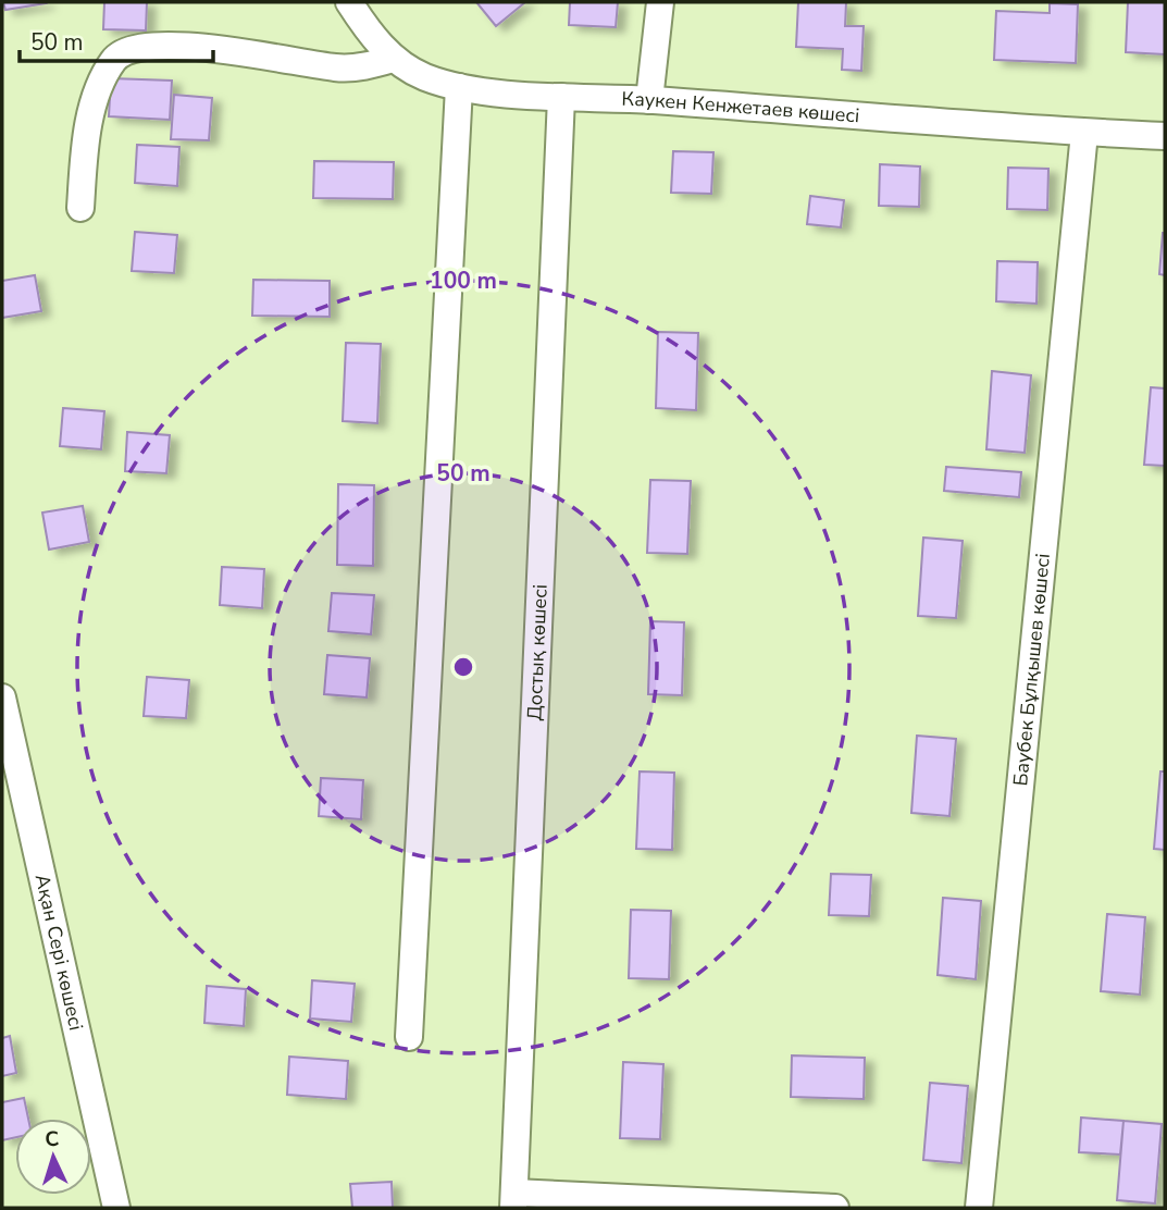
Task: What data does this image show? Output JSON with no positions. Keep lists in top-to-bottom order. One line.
{"streets":{"street":["Каукен Кенжетаев көшесі","Достық көшесі","Баубек Бұлқышев көшесі","Ақан Сері көшесі"]},"crossings":[["Каукен Кенжетаев көшесі","Достық көшесі"],["Каукен Кенжетаев көшесі","Баубек Бұлқышев көшесі"]],"scale_bar":"50 m","north":"top","rings":["100 m","50 m"]}
